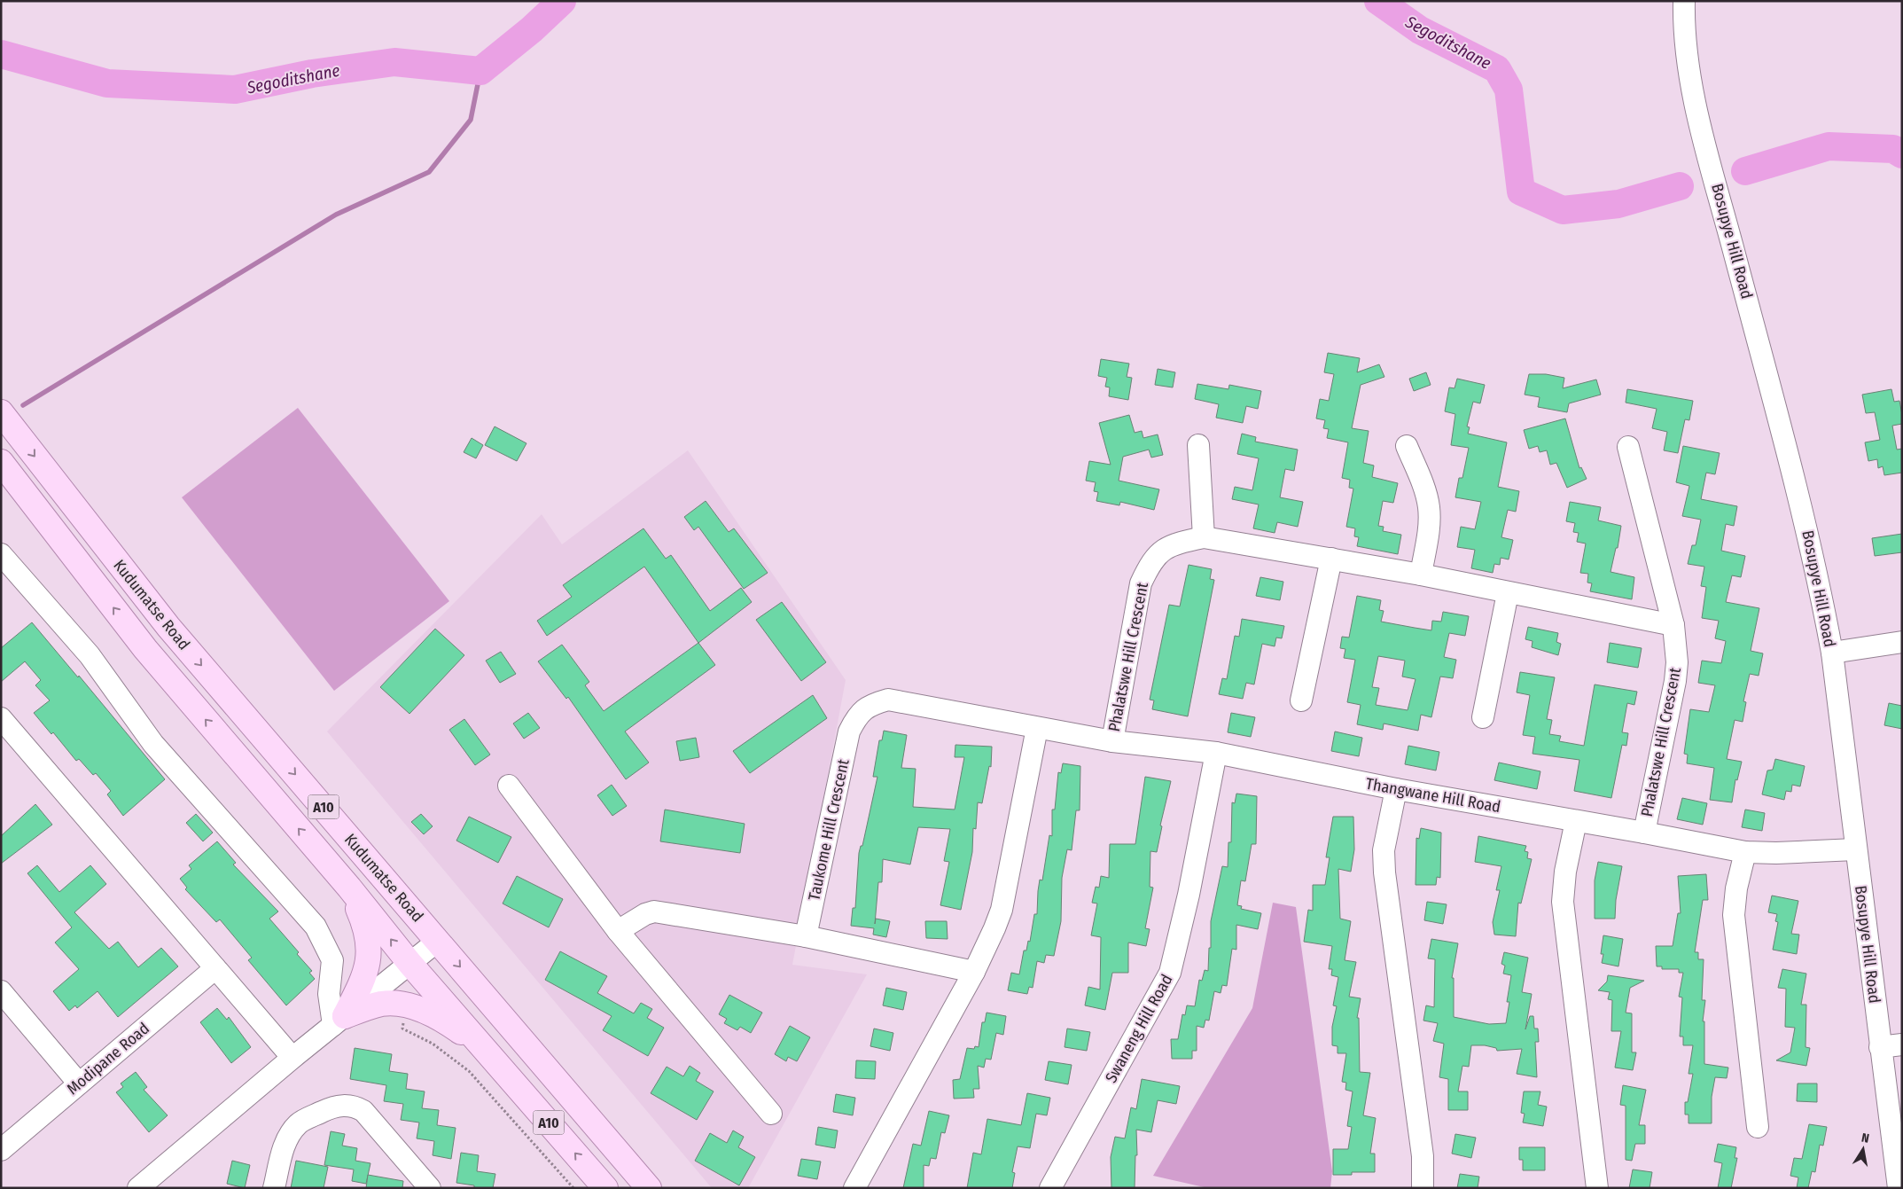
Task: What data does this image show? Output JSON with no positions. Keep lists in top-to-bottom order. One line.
{"streets":{"main road":["Kudumatse Road","A10"],"street":["Bosupye Hill Road","Phalatswe Hill Crescent","Thangwane Hill Road","Taukome Hill Crescent","Swaneng Hill Road","Modipane Road"]},"crossings":[["Bosupye Hill Road","Thangwane Hill Road"],["Phalatswe Hill Crescent","Thangwane Hill Road"],["Thangwane Hill Road","Taukome Hill Crescent"],["Thangwane Hill Road","Swaneng Hill Road"]],"water":["Segoditshane"],"north":"top"}
